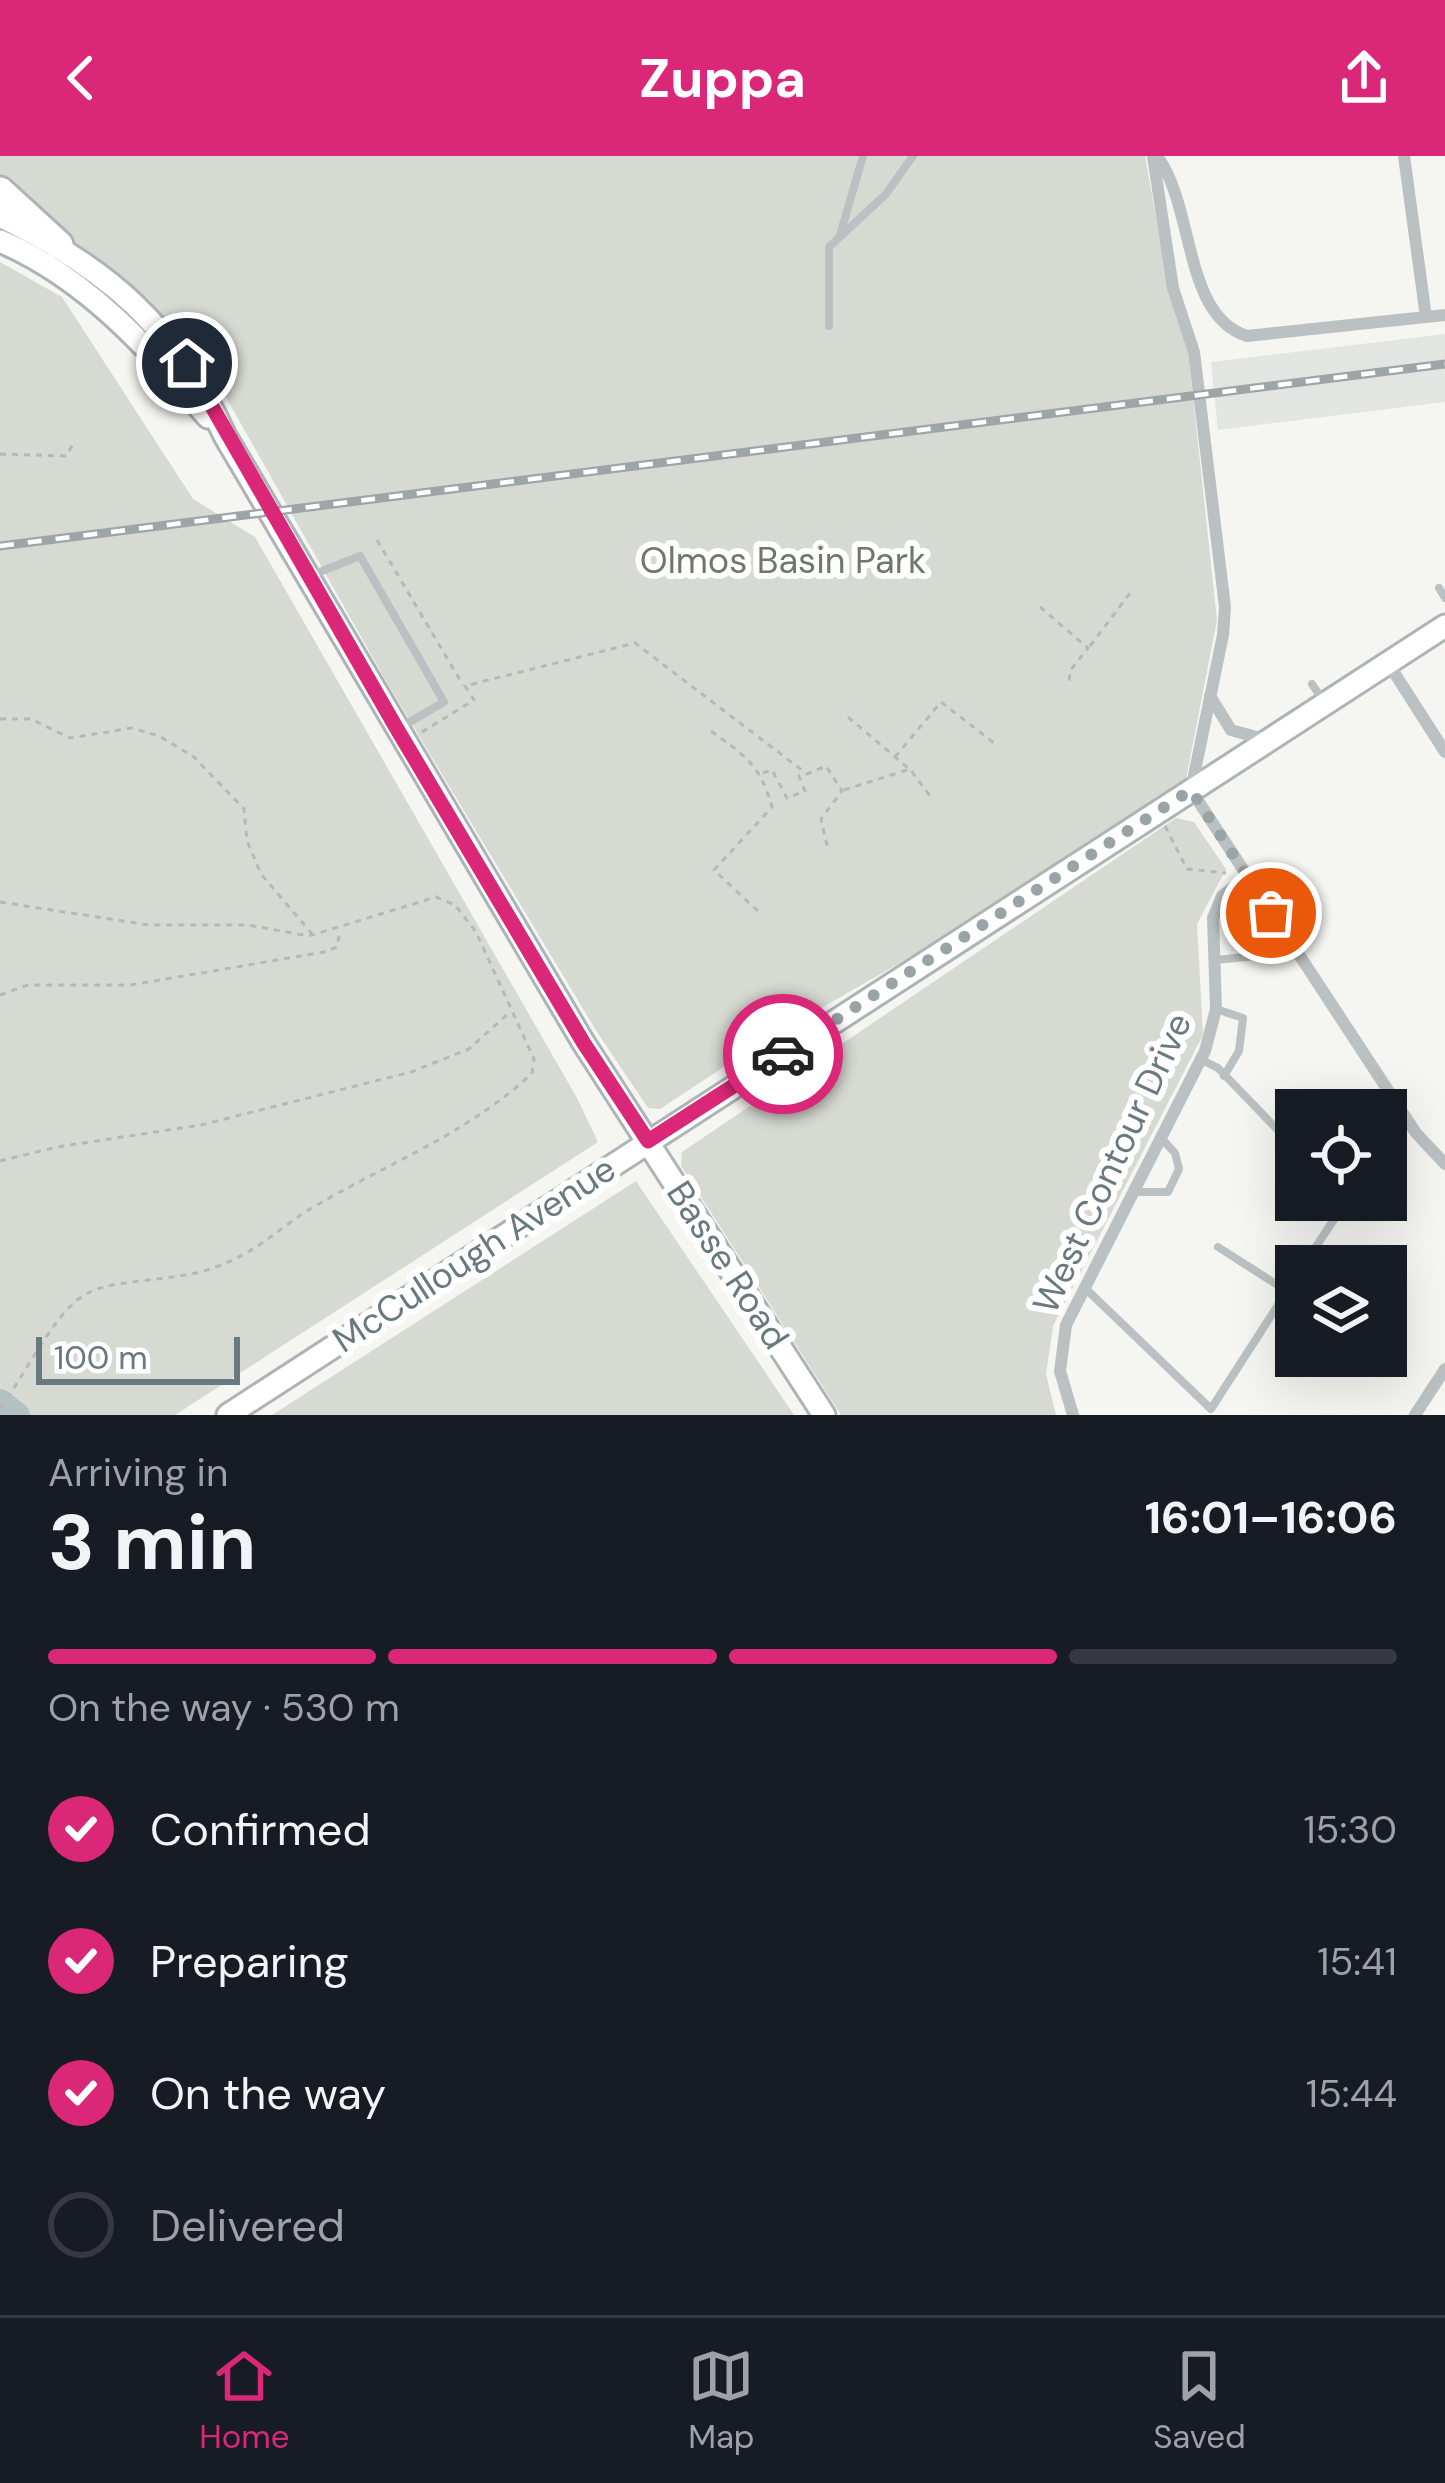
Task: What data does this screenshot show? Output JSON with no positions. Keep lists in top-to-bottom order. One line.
{"streets":{"main road":["McCullough Avenue","Basse Road"],"street":["West Contour Drive"]},"crossings":[["McCullough Avenue","Basse Road"]],"parks":["Olmos Basin Park"],"scale_bar":"100 m","page":{"header":"Zuppa","scale":"100 m","heading":["3 min","Arriving in","16:01–16:06"],"bar":"On the way · 530 m","list":[["Confirmed","15:30"],["Preparing","15:41"],["On the way","15:44"],"Delivered"],"tabs":["Home","Map","Saved"]}}
